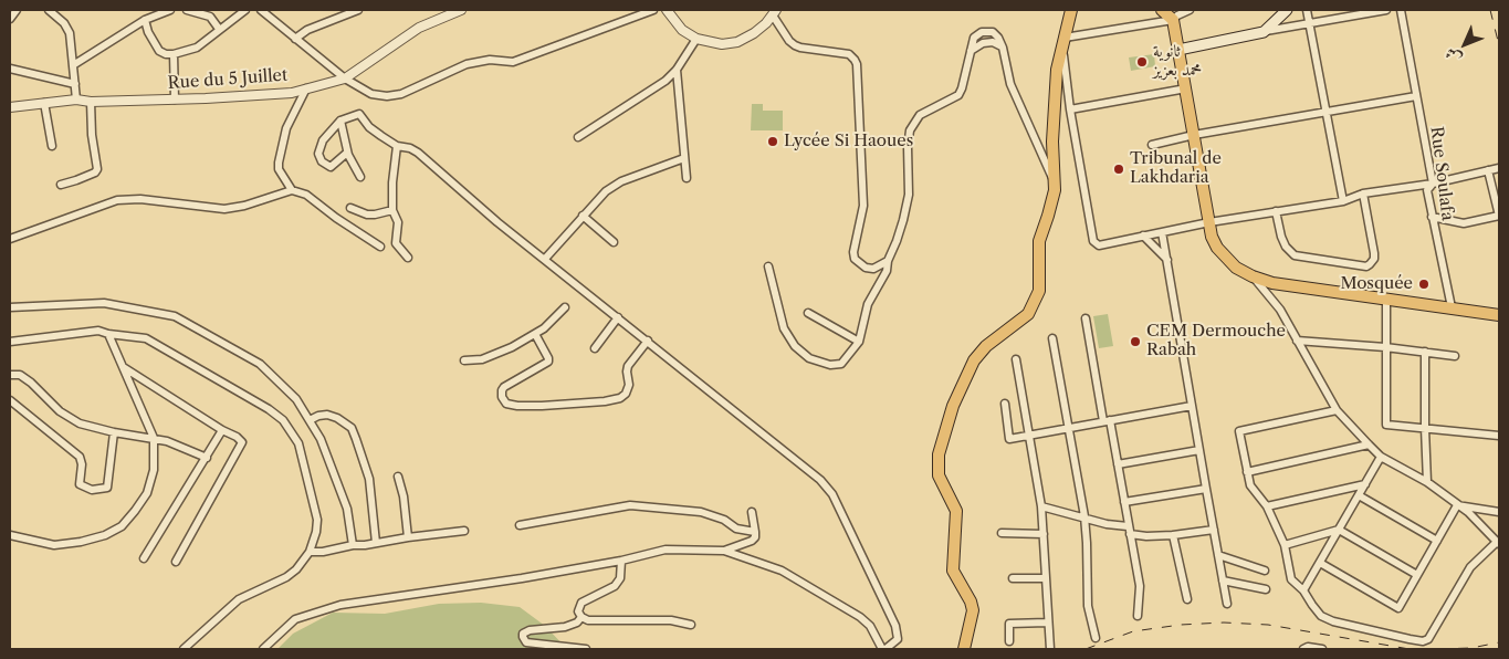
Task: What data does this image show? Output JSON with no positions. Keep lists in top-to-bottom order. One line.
{"streets":{"street":["Rue du 5 Juillet","Rue Soulafa"]},"places":["ثانوية محمد بعزيز","Lycée Si Haoues","Tribunal de Lakhdaria","Mosquée","CEM Dermouche Rabah"],"north":"bottom left"}
